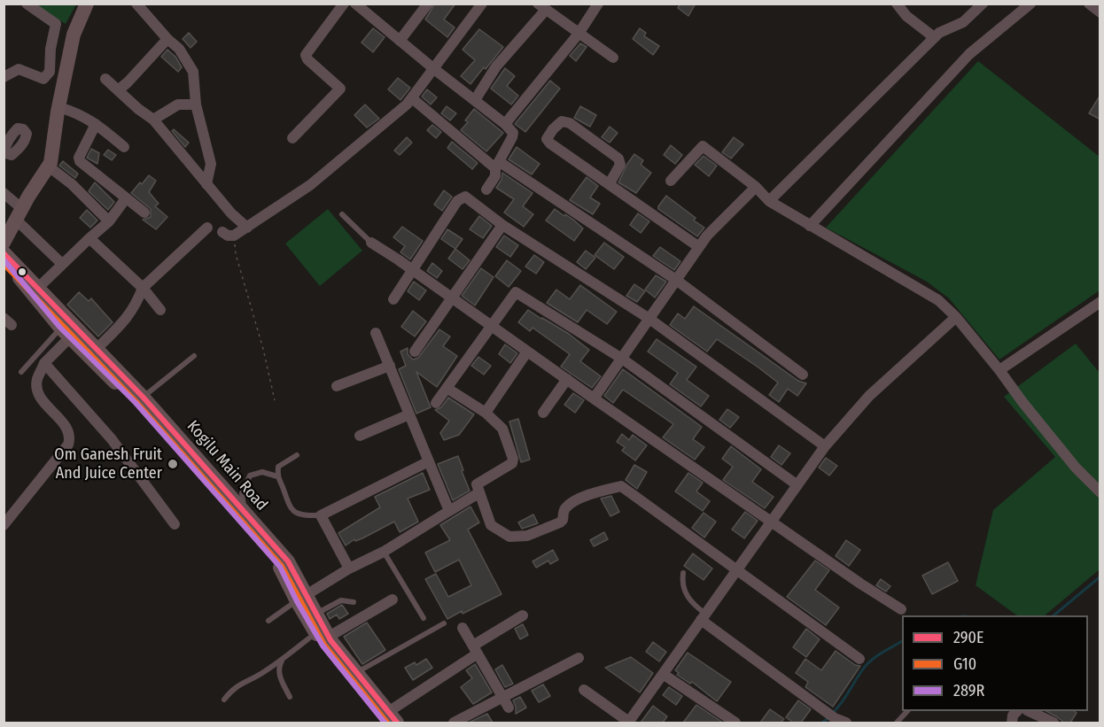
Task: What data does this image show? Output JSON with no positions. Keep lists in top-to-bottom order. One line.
{"streets":{"main road":["Kogilu Main Road"]},"places":["Om Ganesh Fruit And Juice Center"],"lines":["transit line 290E","transit line 289R","transit line G10"],"legend":["290E","G10","289R"]}
